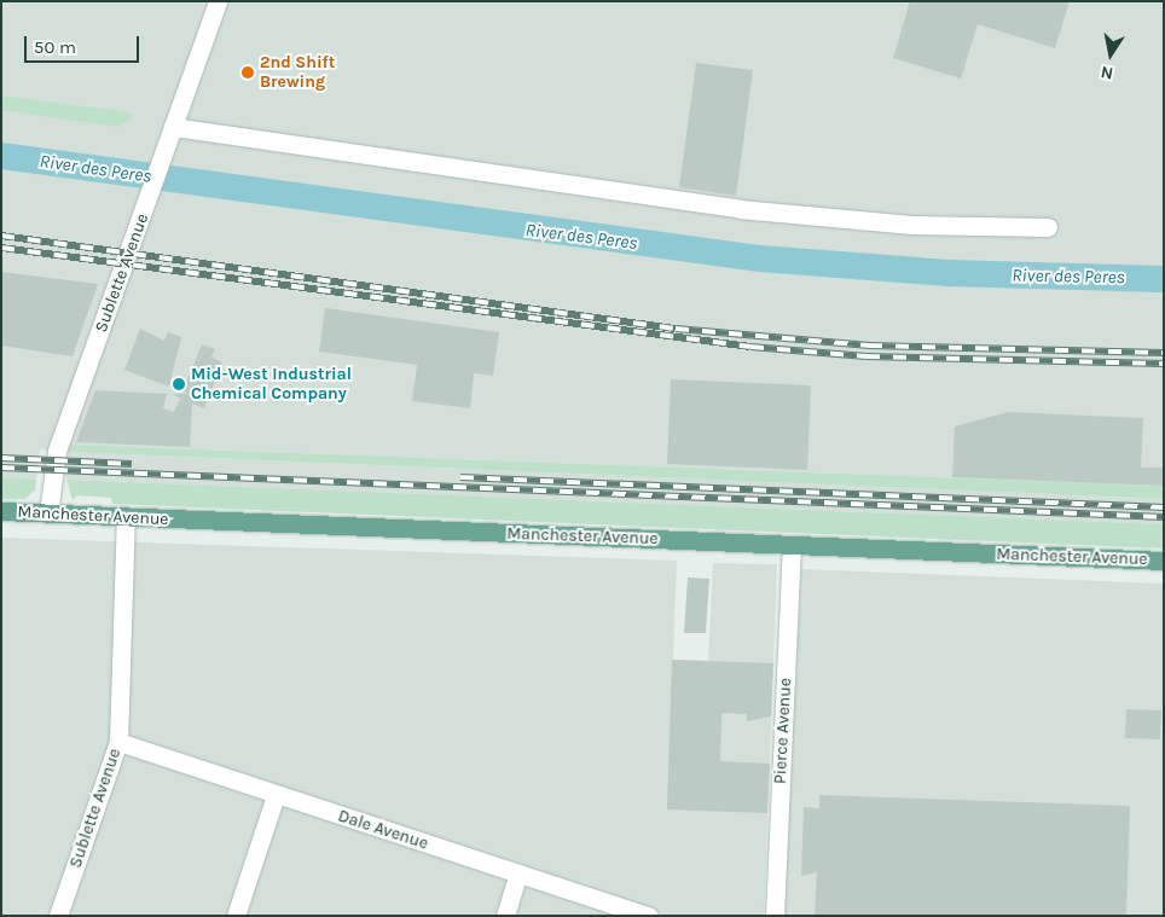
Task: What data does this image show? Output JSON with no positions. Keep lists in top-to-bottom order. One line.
{"streets":{"main road":["Manchester Avenue"],"street":["Sublette Avenue","Pierce Avenue","Dale Avenue"]},"crossings":[["Sublette Avenue","Manchester Avenue"],["Sublette Avenue","Dale Avenue"],["Manchester Avenue","Pierce Avenue"]],"water":["River des Peres"],"places":["2nd Shift Brewing","Mid-West Industrial Chemical Company"],"scale_bar":"50 m","north":"bottom"}
